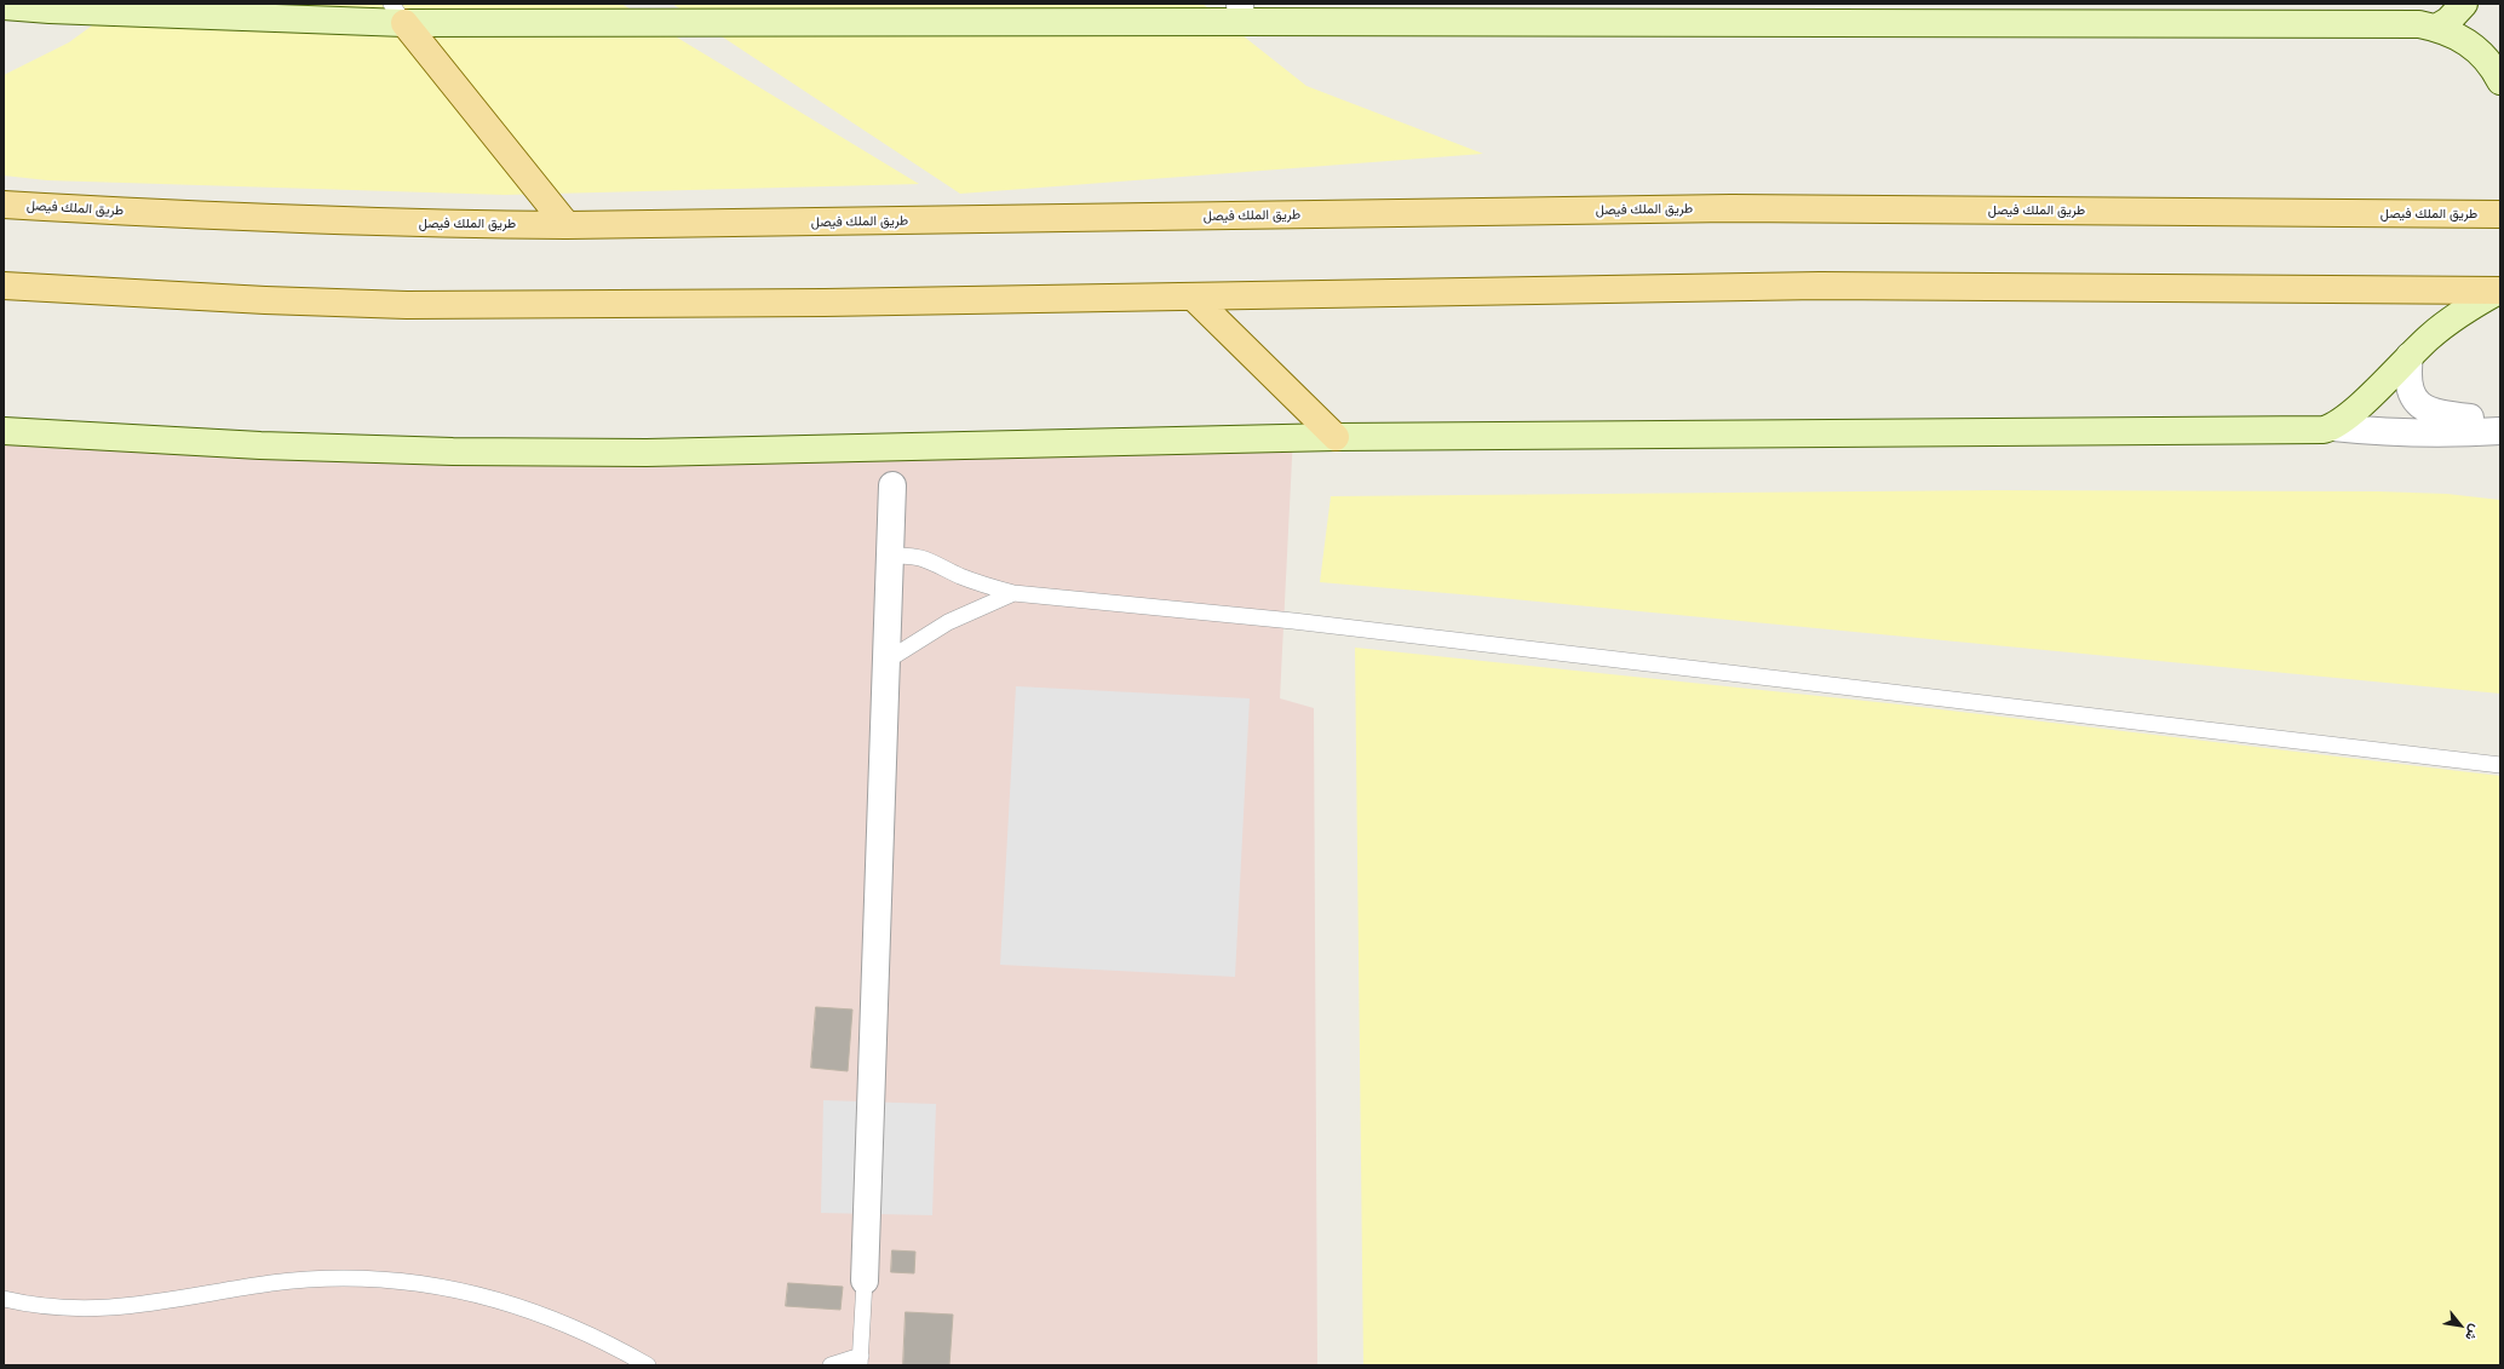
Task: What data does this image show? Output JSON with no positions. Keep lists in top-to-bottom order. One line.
{"streets":{"main road":["طريق الملك فيصل"]},"north":"bottom right"}
